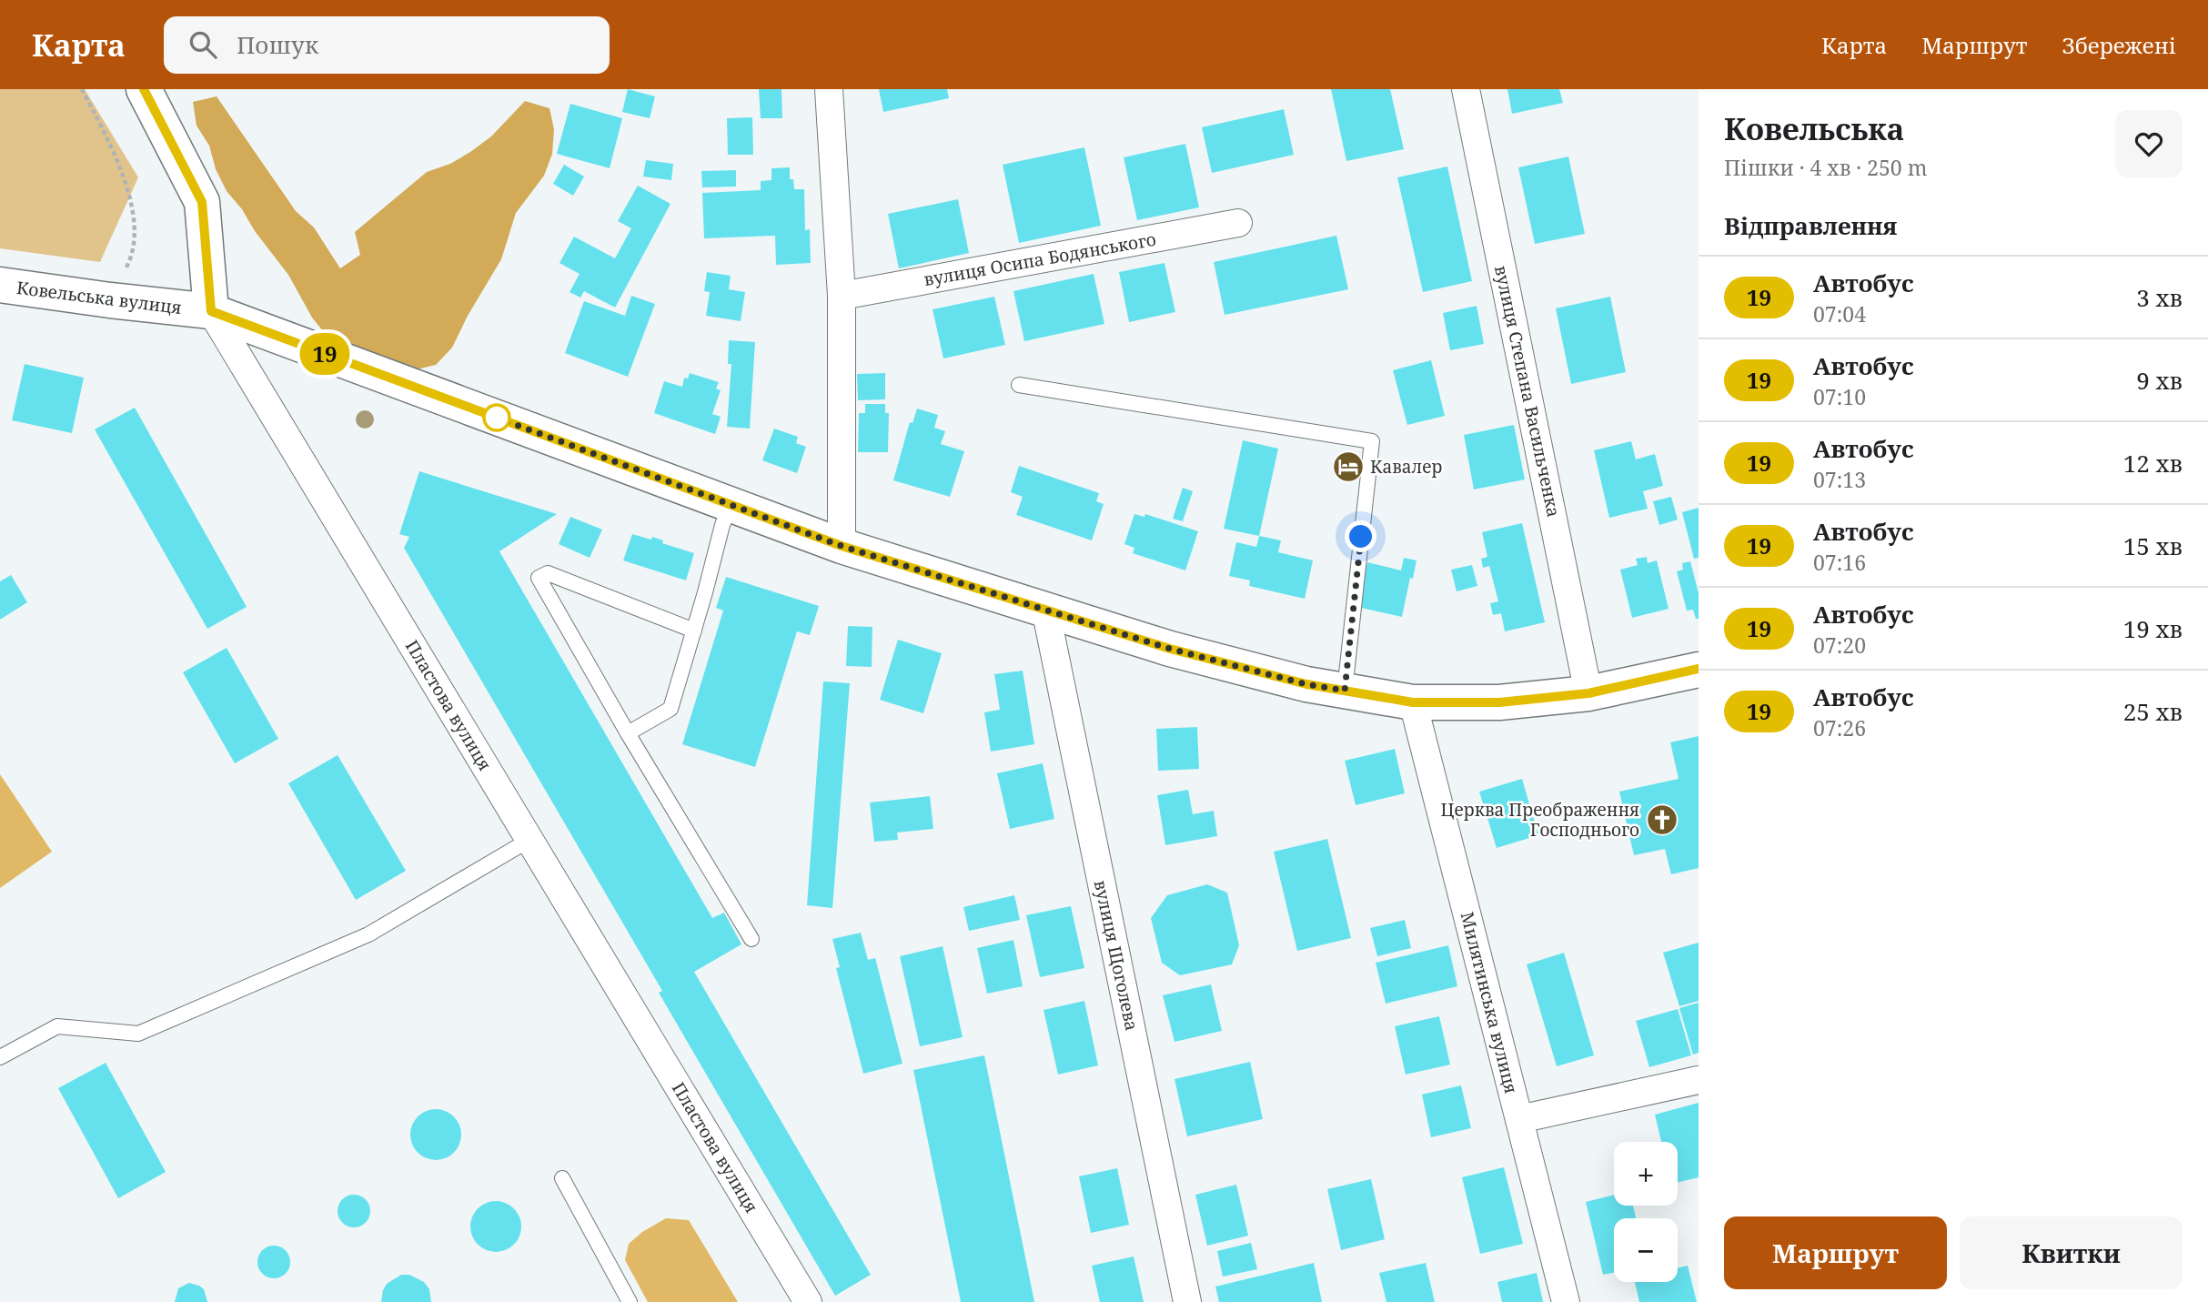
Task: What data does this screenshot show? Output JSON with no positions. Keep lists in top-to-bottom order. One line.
{"streets":{"street":["вулиця Осипа Бодянського","Ковельська вулиця","вулиця Степана Васильченка","Пластова вулиця","вулиця Щоголева","Милятинська вулиця"]},"crossings":[["Ковельська вулиця","вулиця Степана Васильченка"],["Ковельська вулиця","Пластова вулиця"],["Ковельська вулиця","вулиця Щоголева"],["Ковельська вулиця","Милятинська вулиця"]],"places":{"hotel":["Кавалер"],"church":["Церква Преображення Господнього"]},"lines":["bus line 19"],"page":{"header":"Карта","search":"Пошук","nav":["Карта","Маршрут","Збережені"],"on_map":"19","heading":[["Ковельська","Пішки · 4 хв · 250 m"],"Відправлення"],"list":[{"mark":"19","name":"Автобус","note":"07:04","value":"3 хв"},{"mark":"19","name":"Автобус","note":"07:10","value":"9 хв"},{"mark":"19","name":"Автобус","note":"07:13","value":"12 хв"},{"mark":"19","name":"Автобус","note":"07:16","value":"15 хв"},{"mark":"19","name":"Автобус","note":"07:20","value":"19 хв"},{"mark":"19","name":"Автобус","note":"07:26","value":"25 хв"}],"map_buttons":["+","−"],"buttons":["Маршрут","Квитки"]}}
